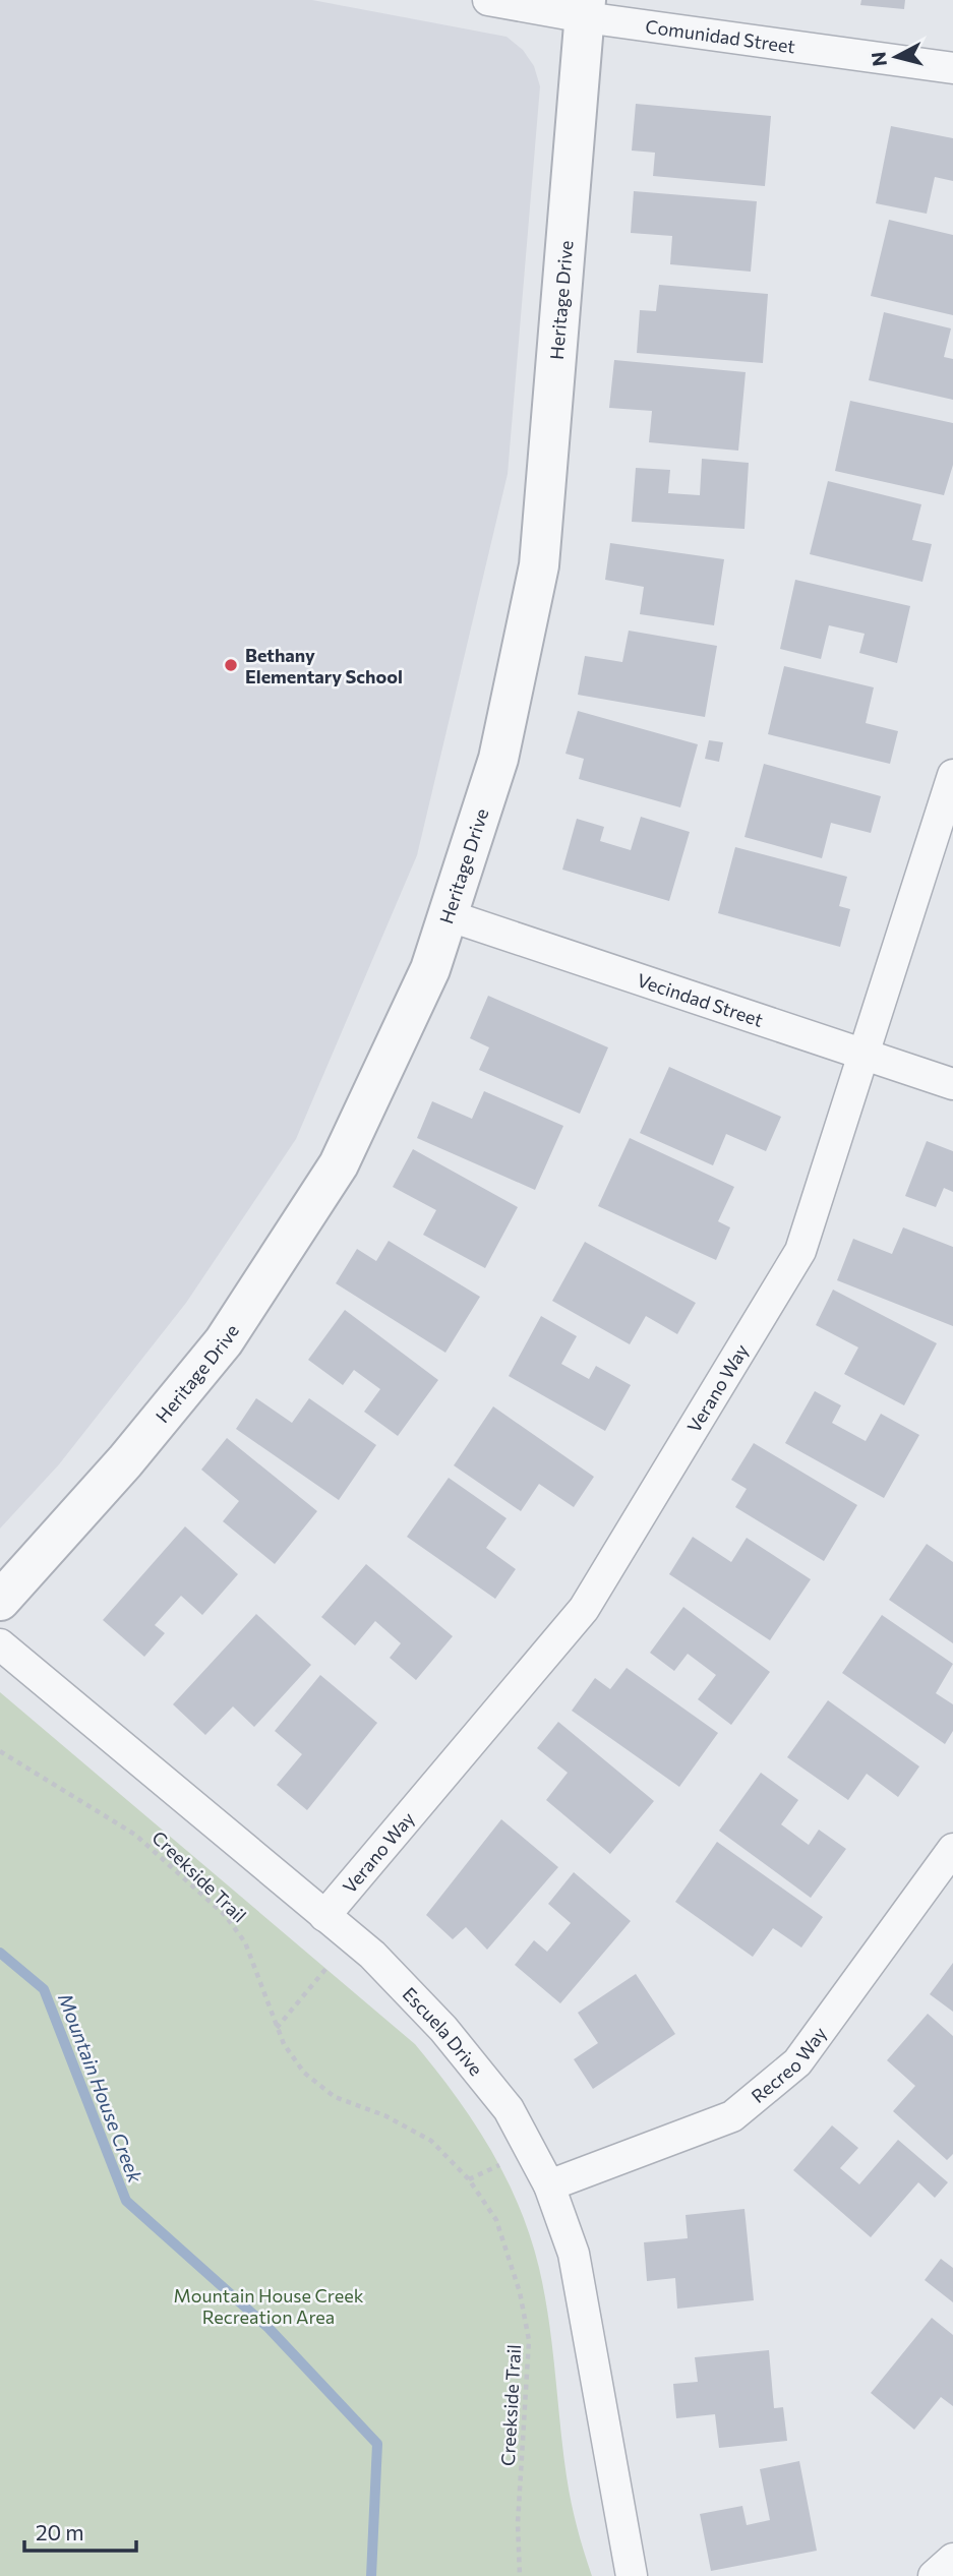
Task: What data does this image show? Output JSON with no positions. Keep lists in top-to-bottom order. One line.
{"streets":{"street":["Comunidad Street","Heritage Drive","Vecindad Street","Verano Way","Escuela Drive","Recreo Way"],"path":["Creekside Trail"]},"crossings":[["Comunidad Street","Heritage Drive"],["Heritage Drive","Vecindad Street"],["Vecindad Street","Verano Way"],["Verano Way","Escuela Drive"],["Escuela Drive","Recreo Way"]],"water":["Mountain House Creek"],"parks":["Mountain House Creek Recreation Area"],"places":["Bethany Elementary School"],"scale_bar":"20 m","north":"left"}
